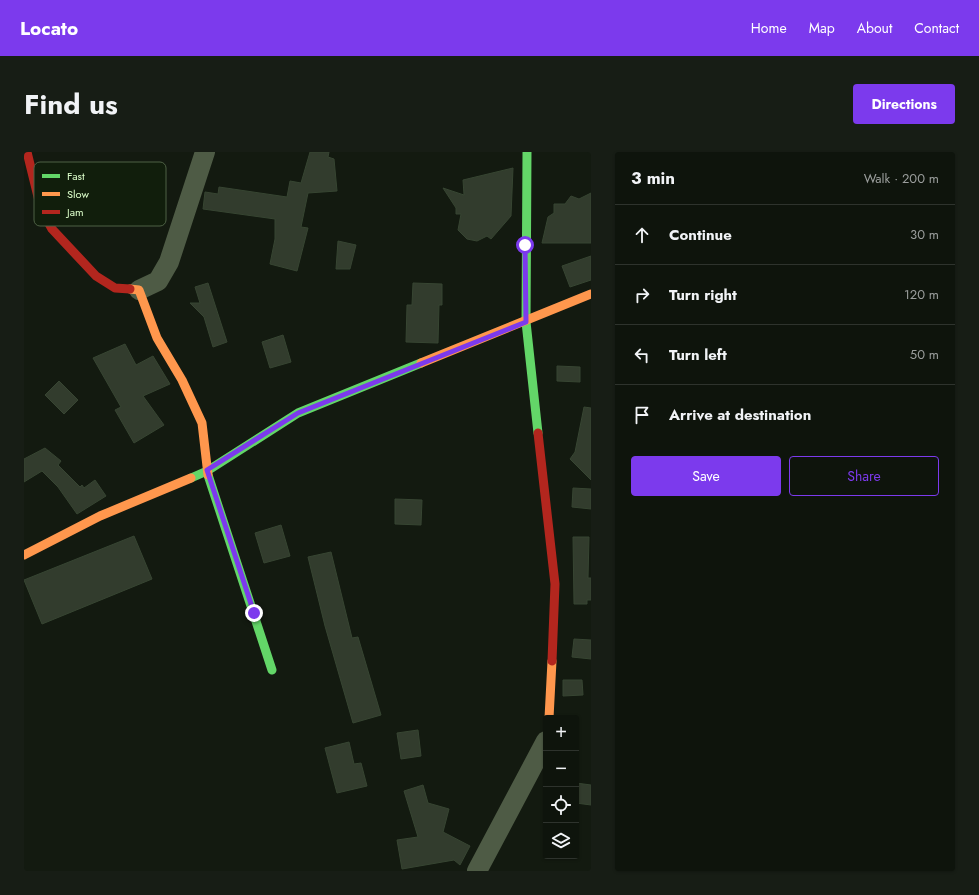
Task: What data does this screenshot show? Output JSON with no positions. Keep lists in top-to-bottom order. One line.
{"legend":["Fast","Slow","Jam"],"page":{"header":"Locato","nav":["Home","Map","About","Contact"],"title":"Find us","buttons":["Directions",["Save","Share"]],"heading":["3 min","Walk · 200 m"],"list":[["Continue","30 m"],["Turn right","120 m"],["Turn left","50 m"],"Arrive at destination"],"map_buttons":["+","−"]}}
